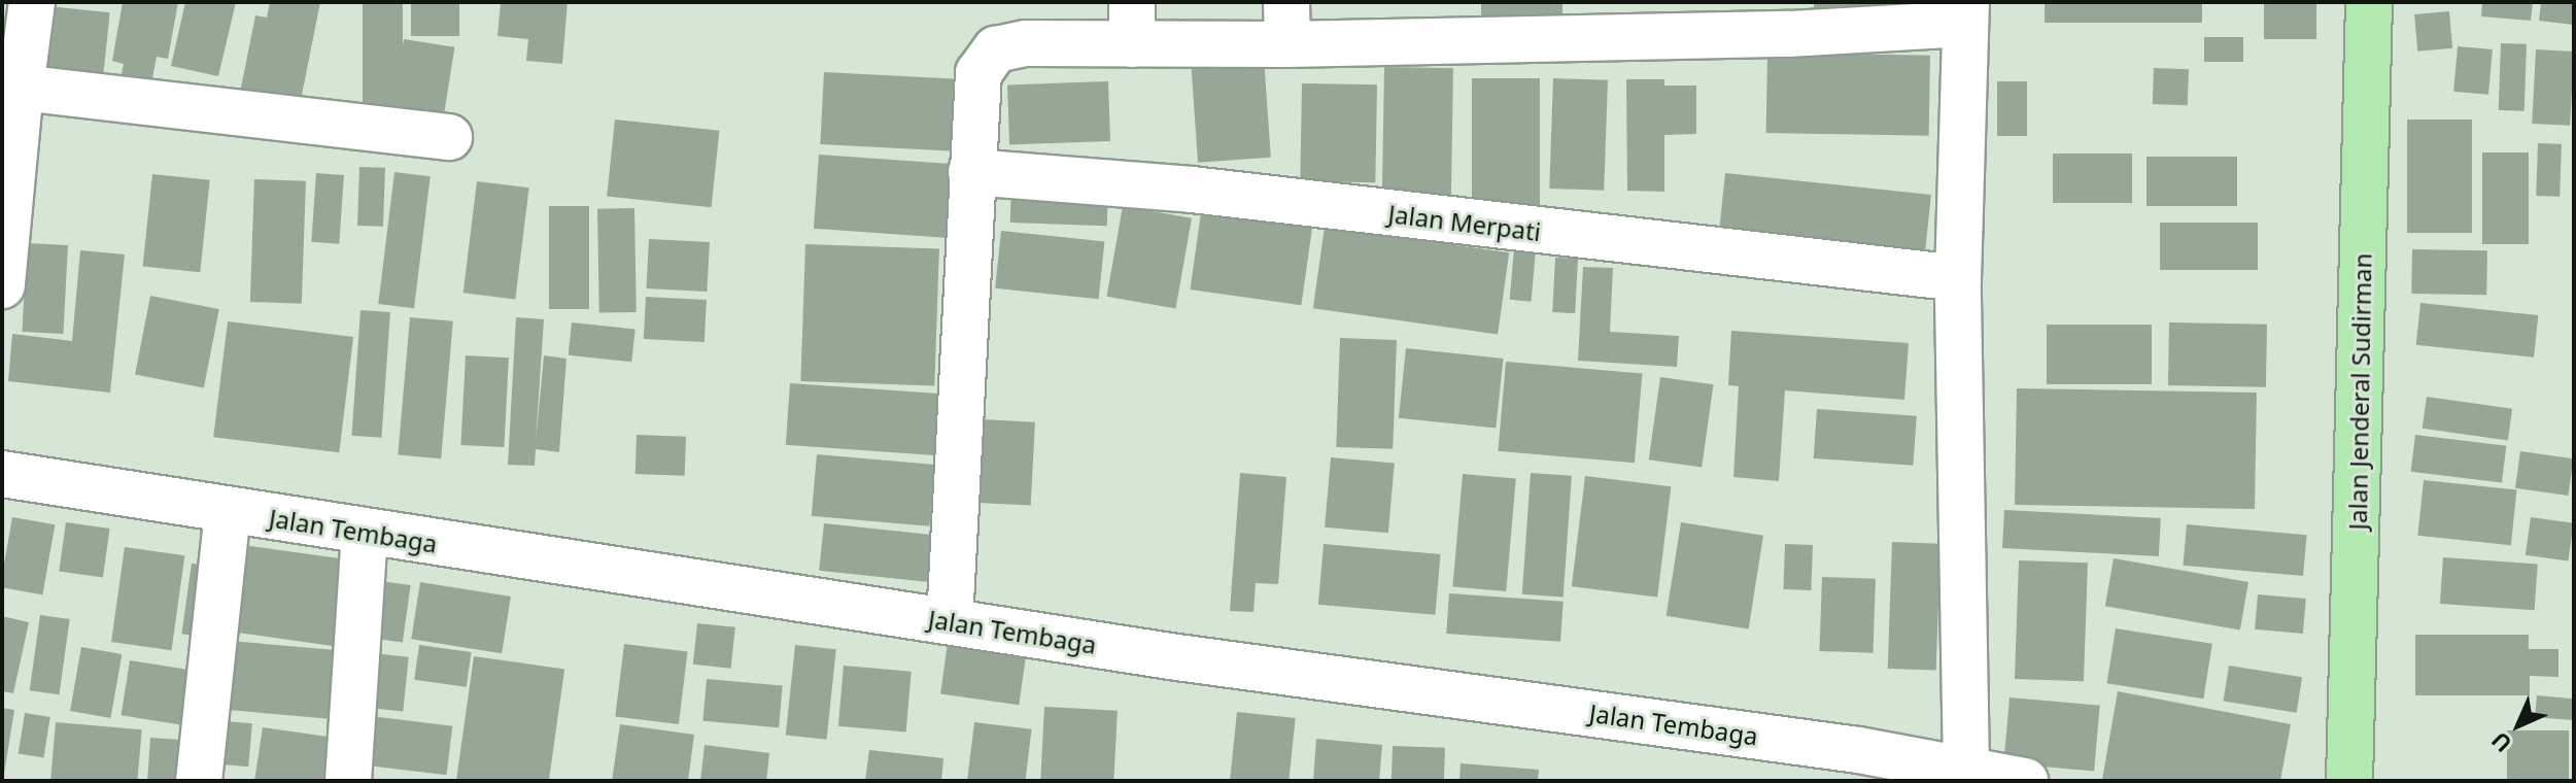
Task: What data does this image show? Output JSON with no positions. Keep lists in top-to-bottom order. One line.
{"streets":{"main road":["Jalan Jenderal Sudirman"],"street":["Jalan Merpati","Jalan Tembaga"]},"north":"bottom left"}
